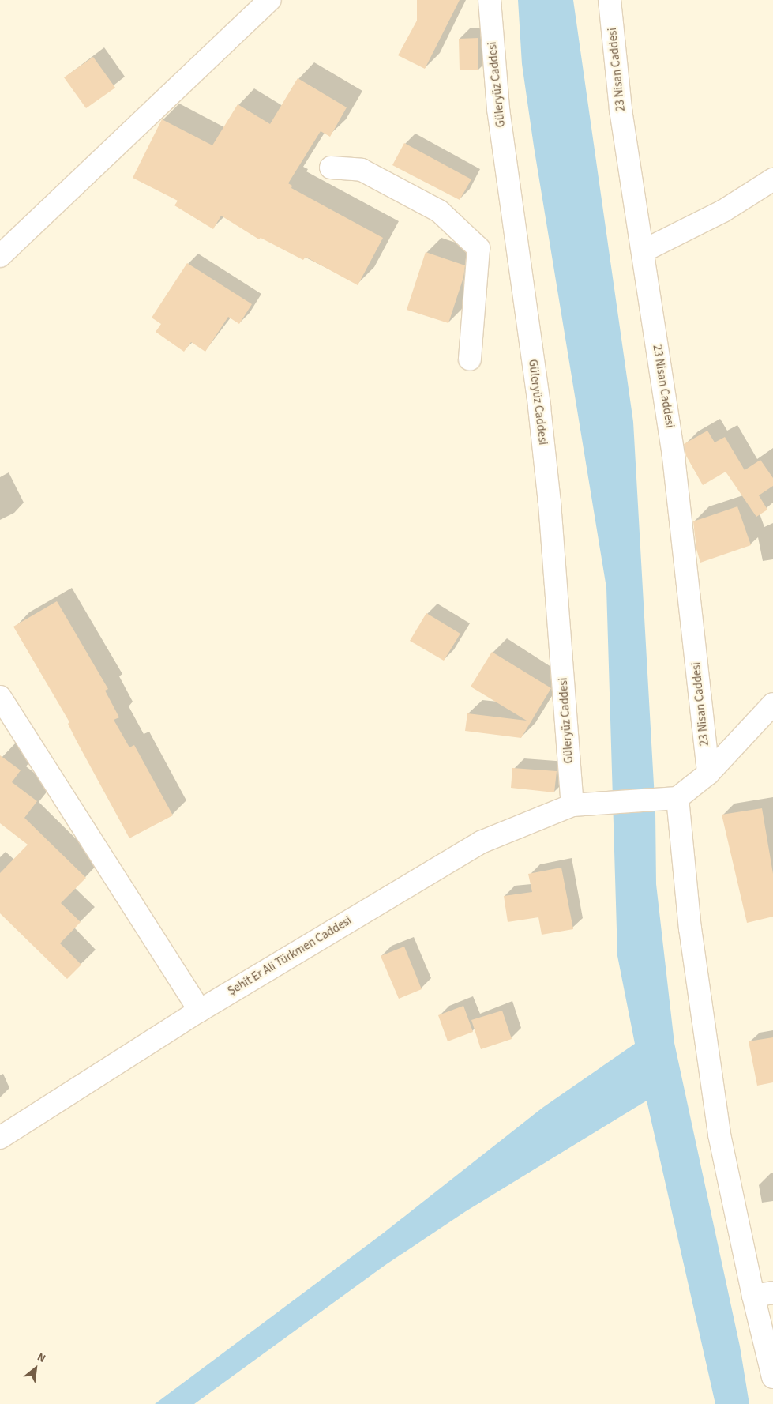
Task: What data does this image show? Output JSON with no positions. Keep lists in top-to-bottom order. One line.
{"streets":{"street":["23 Nisan Caddesi","Güleryüz Caddesi","Şehit Er Ali Türkmen Caddesi"]},"crossings":[["Güleryüz Caddesi","Şehit Er Ali Türkmen Caddesi"]],"north":"top right"}
